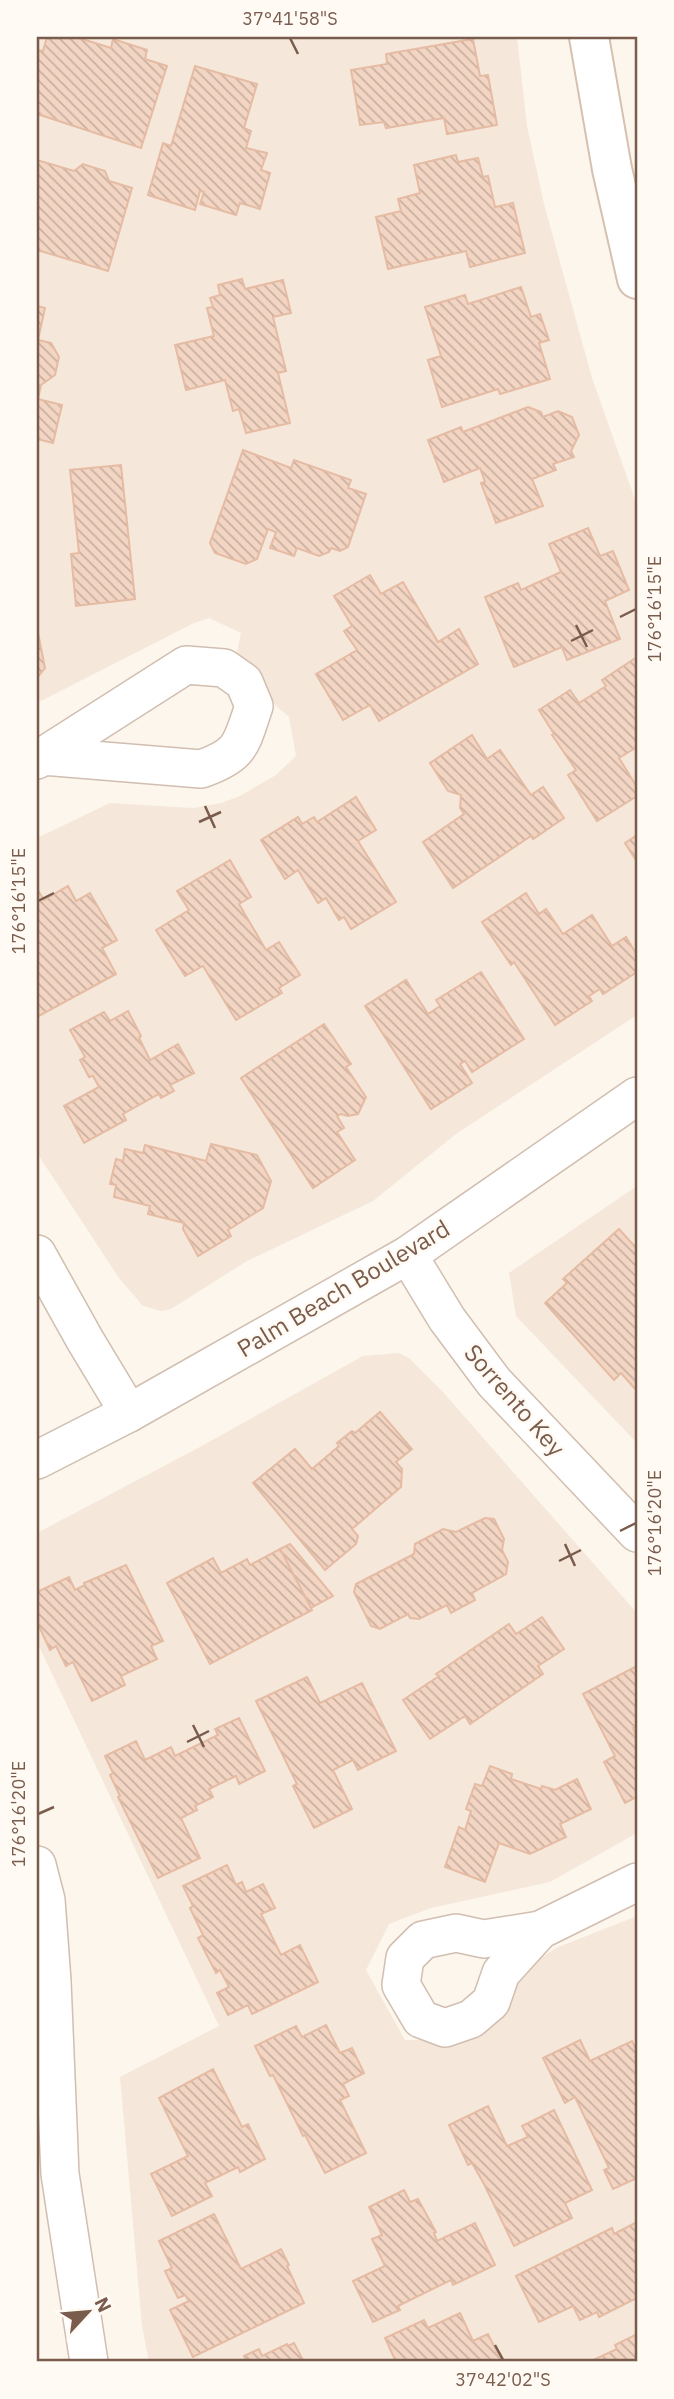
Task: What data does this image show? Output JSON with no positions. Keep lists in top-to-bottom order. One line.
{"streets":{"street":["Palm Beach Boulevard","Sorrento Key"]},"crossings":[["Palm Beach Boulevard","Sorrento Key"]],"north":"top right","coordinates":["37°41'58\"S","176°16'15\"E","176°16'20\"E","37°42'02\"S"]}
